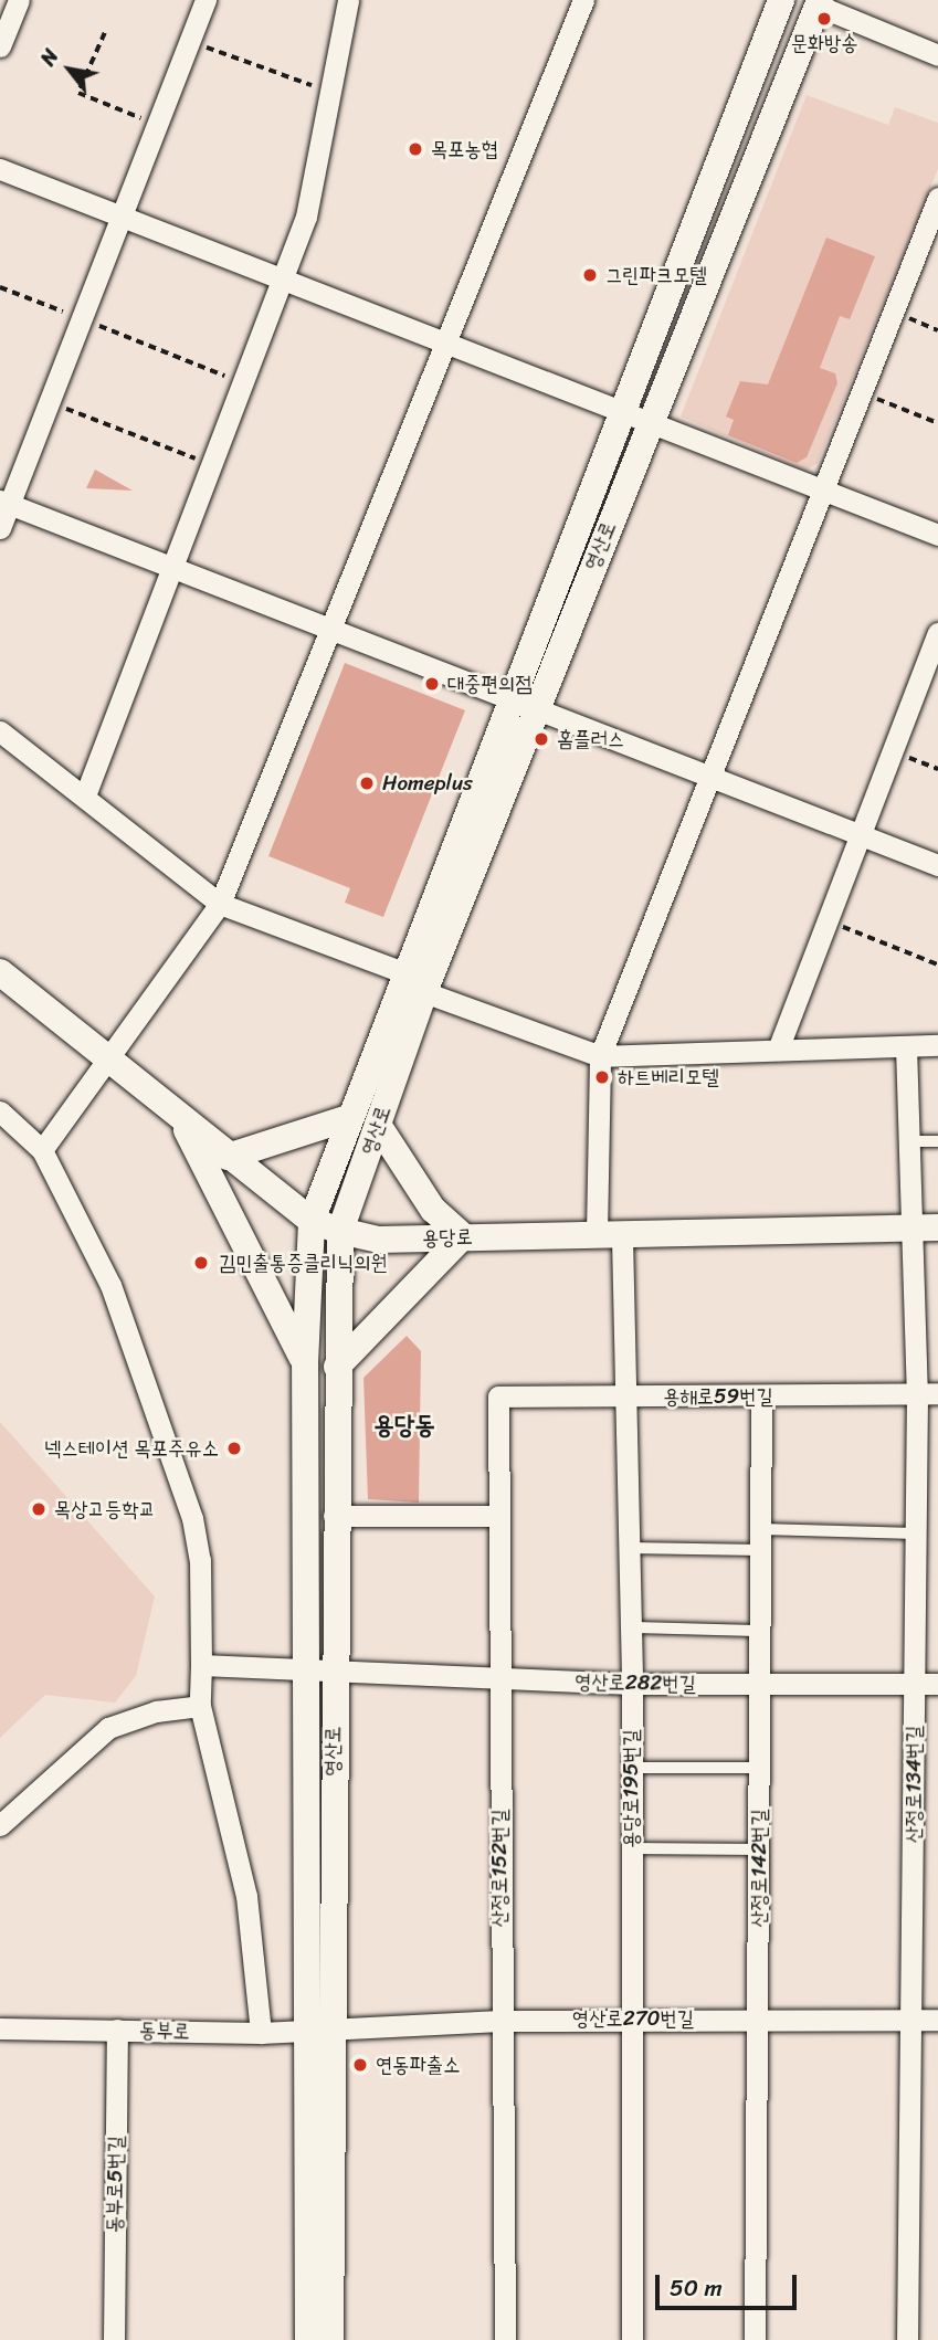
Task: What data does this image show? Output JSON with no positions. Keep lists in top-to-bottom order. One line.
{"streets":{"street":["영산로","용당로","용해로59번길","영산로282번길","산정로134번길","용당로195번길","산정로152번길","산정로142번길","영산로270번길","동부로","동부로5번길"]},"crossings":[["영산로","용당로"],["영산로","영산로282번길"],["영산로","영산로270번길"],["영산로","동부로"],["용당로","산정로134번길"],["용당로","용당로195번길"],["용해로59번길","산정로134번길"],["용해로59번길","용당로195번길"],["용해로59번길","산정로152번길"],["용해로59번길","산정로142번길"],["영산로282번길","산정로134번길"],["영산로282번길","용당로195번길"],["영산로282번길","산정로152번길"],["영산로282번길","산정로142번길"],["산정로134번길","영산로270번길"],["용당로195번길","영산로270번길"],["산정로152번길","영산로270번길"],["산정로142번길","영산로270번길"],["영산로270번길","동부로"],["동부로","동부로5번길"]],"districts":["용당동"],"places":["문화방송","목포농협","그린파크모텔","대중편의점","홈플러스","Homeplus","하트베리모텔","김민출통증클리닉의원","넥스테이션 목포주유소","목상고등학교","연동파출소"],"scale_bar":"50 m","north":"top left"}
